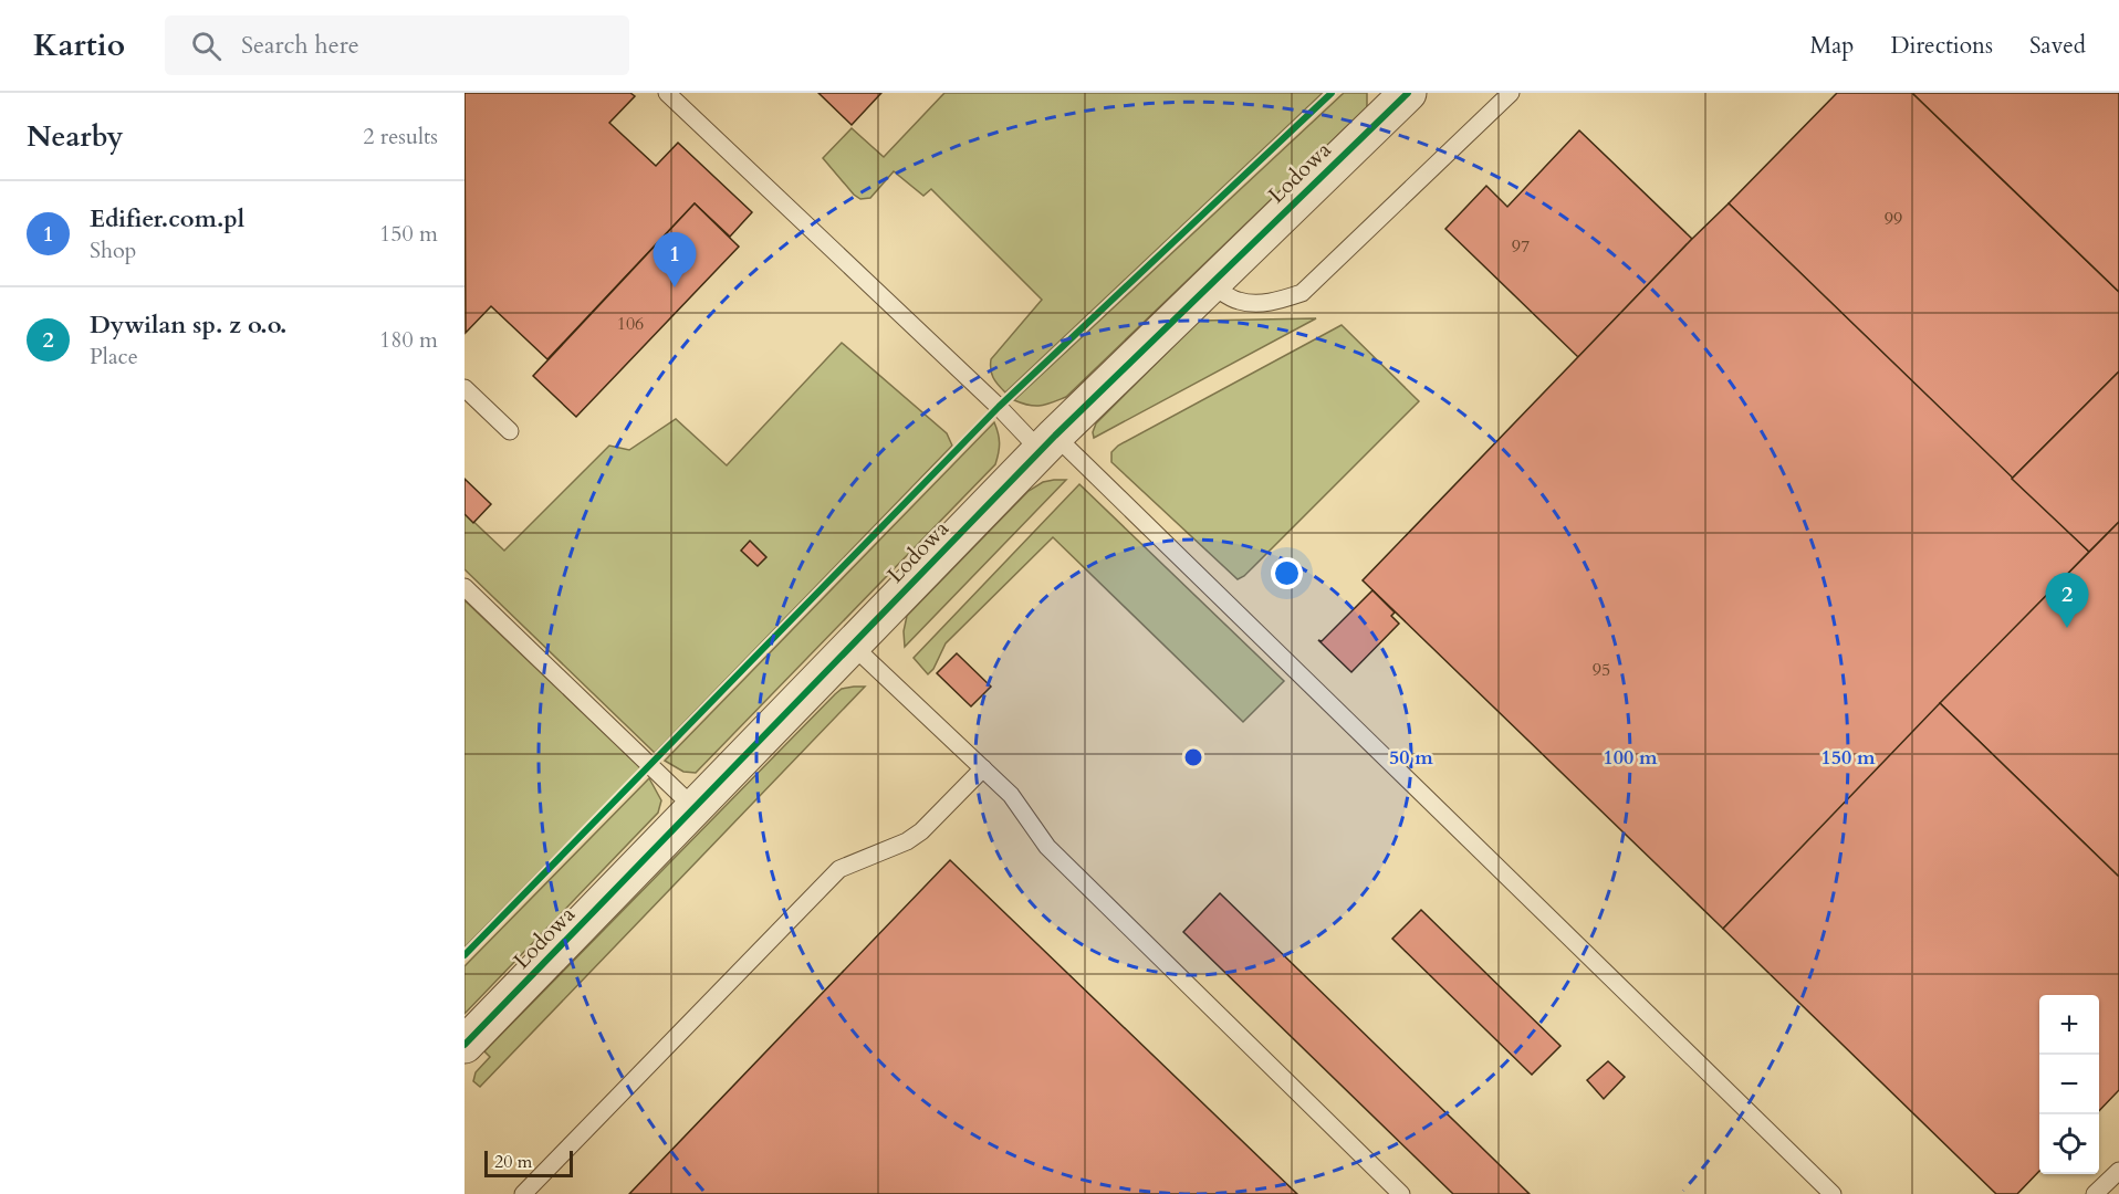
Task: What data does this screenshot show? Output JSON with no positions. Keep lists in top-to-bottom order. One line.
{"streets":{"street":["Lodowa"]},"house_numbers":["99","97","106","95"],"scale_bar":"20 m","page":{"header":"Kartio","search":"Search here","nav":["Map","Directions","Saved"],"heading":["Nearby","2 results"],"list":[{"mark":"1","name":"Edifier.com.pl","note":"Shop","value":"150 m"},{"mark":"2","name":"Dywilan sp. z o.o.","note":"Place","value":"180 m"}],"pins":["1","2"],"map_buttons":["+","−"],"scale":"20 m"},"rings":["50 m","100 m","150 m"]}
